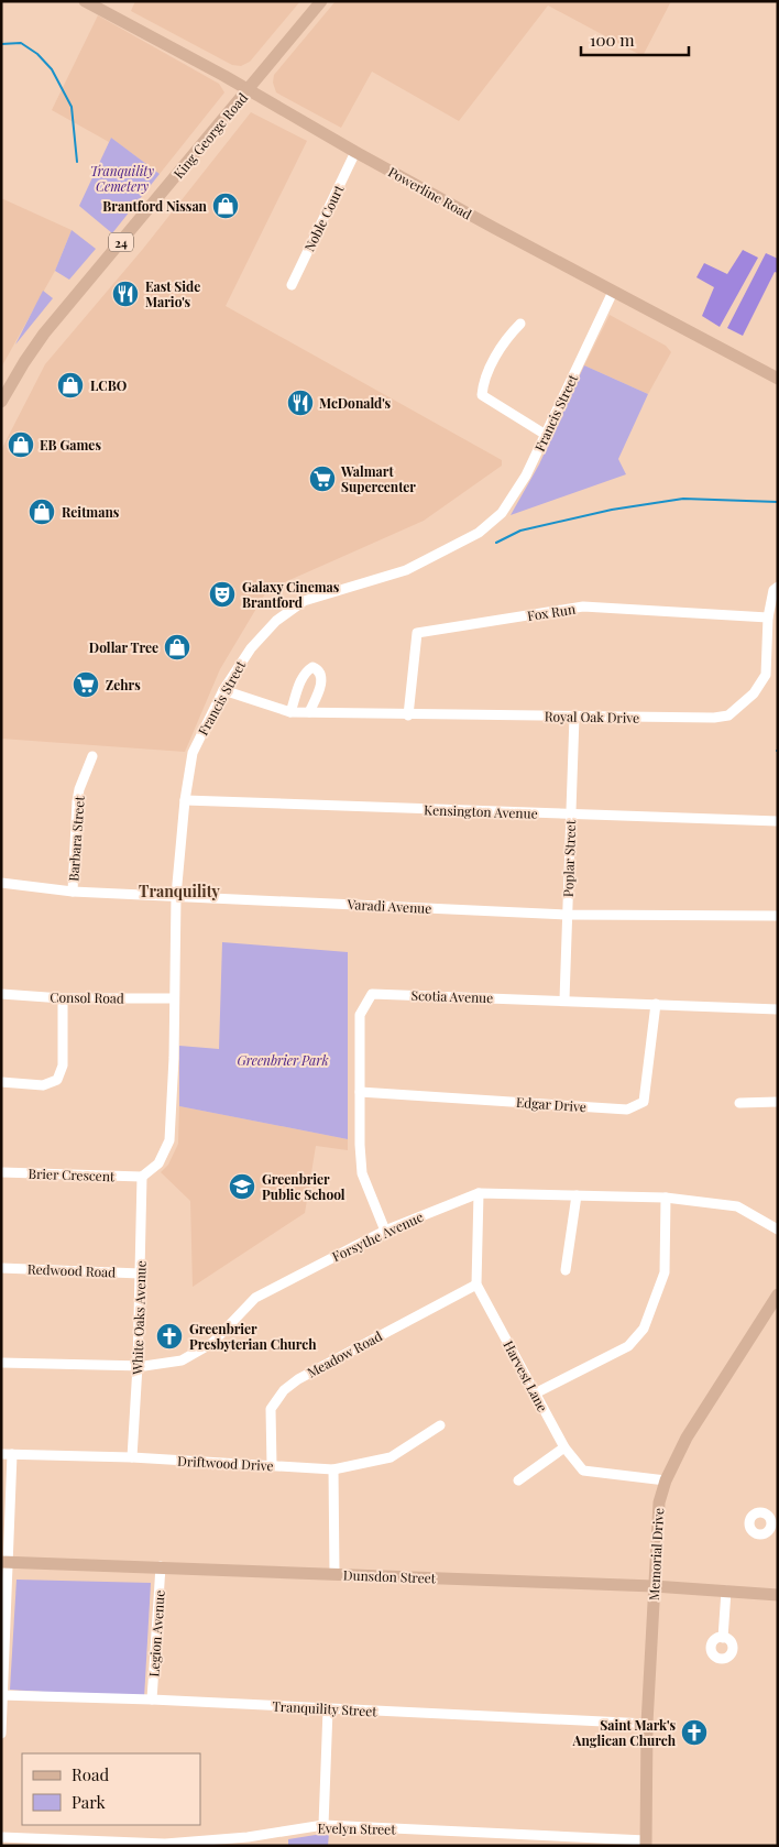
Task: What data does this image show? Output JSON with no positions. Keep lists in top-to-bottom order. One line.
{"streets":{"main road":["King George Road","Powerline Road","24","Memorial Drive","Dunsdon Street"],"street":["Noble Court","Francis Street","Fox Run","Royal Oak Drive","Kensington Avenue","Barbara Street","Poplar Street","Varadi Avenue","Scotia Avenue","Consol Road","Edgar Drive","Brier Crescent","Forsythe Avenue","Redwood Road","White Oaks Avenue","Meadow Road","Harvest Lane","Driftwood Drive","Legion Avenue","Tranquility Street","Evelyn Street"]},"crossings":[["King George Road","Powerline Road"],["Powerline Road","Noble Court"],["Powerline Road","Francis Street"],["Francis Street","Royal Oak Drive"],["Francis Street","Kensington Avenue"],["Francis Street","Varadi Avenue"],["Francis Street","Consol Road"],["Francis Street","Brier Crescent"],["Francis Street","White Oaks Avenue"],["Fox Run","Royal Oak Drive"],["Royal Oak Drive","Poplar Street"],["Kensington Avenue","Poplar Street"],["Barbara Street","Varadi Avenue"],["Poplar Street","Varadi Avenue"],["Poplar Street","Scotia Avenue"],["Scotia Avenue","Edgar Drive"],["Scotia Avenue","Forsythe Avenue"],["Brier Crescent","White Oaks Avenue"],["Forsythe Avenue","White Oaks Avenue"],["Forsythe Avenue","Harvest Lane"],["Redwood Road","White Oaks Avenue"],["White Oaks Avenue","Driftwood Drive"],["Meadow Road","Harvest Lane"],["Meadow Road","Driftwood Drive"],["Harvest Lane","Memorial Drive"],["Memorial Drive","Dunsdon Street"],["Memorial Drive","Tranquility Street"],["Memorial Drive","Evelyn Street"],["Dunsdon Street","Legion Avenue"],["Legion Avenue","Tranquility Street"]],"districts":["Tranquility"],"parks":["Tranquility Cemetery","Greenbrier Park"],"places":{"shop":["Brantford Nissan","LCBO","EB Games","Reitmans","Dollar Tree"],"restaurant":["East Side Mario's","McDonald's"],"supermarket":["Walmart Supercenter","Zehrs"],"theatre":["Galaxy Cinemas Brantford"],"school or university":["Greenbrier Public School"],"church":["Greenbrier Presbyterian Church","Saint Mark's Anglican Church"]},"legend":["Road","Park"],"scale_bar":"100 m"}
